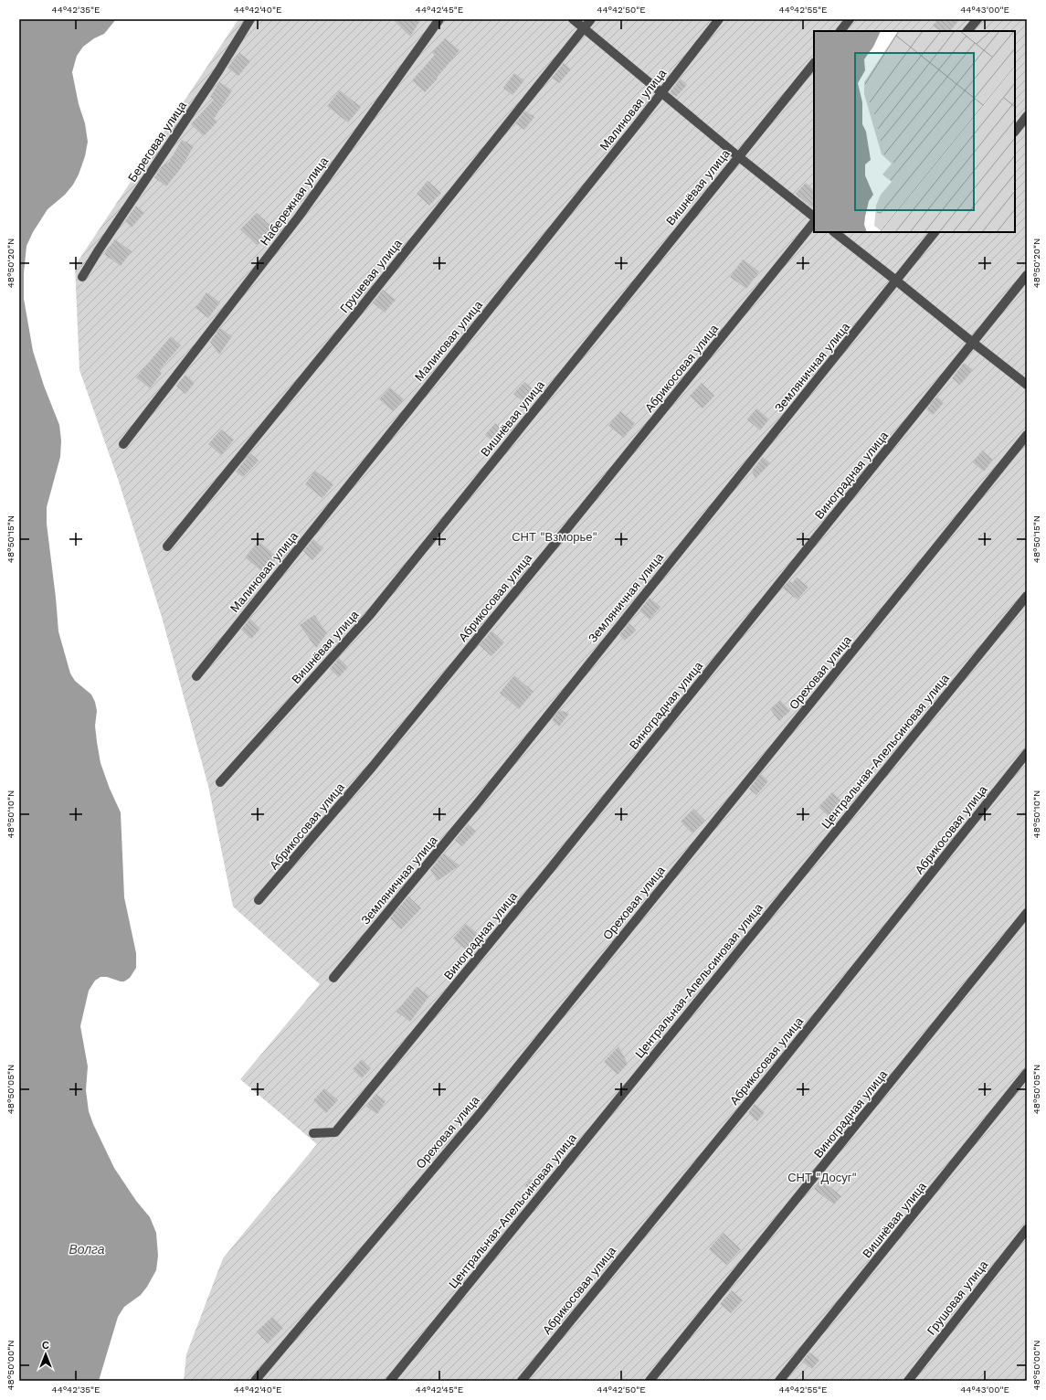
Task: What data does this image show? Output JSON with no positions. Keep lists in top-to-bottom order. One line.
{"streets":{"lane":["Малиновая улица","Береговая улица","Вишнёвая улица","Набережная улица","Грушевая улица","Земляничная улица","Абрикосовая улица","Виноградная улица","Ореховая улица","Центральная-Апельсиновая улица","Грушовая улица"]},"water":["Волга"],"parks":["СНТ \"Взморье\"","СНТ \"Досуг\""],"north":"top","coordinates":["44°42'35\"E","44°42'40\"E","44°42'45\"E","44°42'50\"E","44°42'55\"E","44°43'00\"E","48°50'20\"N","48°50'15\"N","48°50'10\"N","48°50'05\"N","48°50'00\"N"]}
